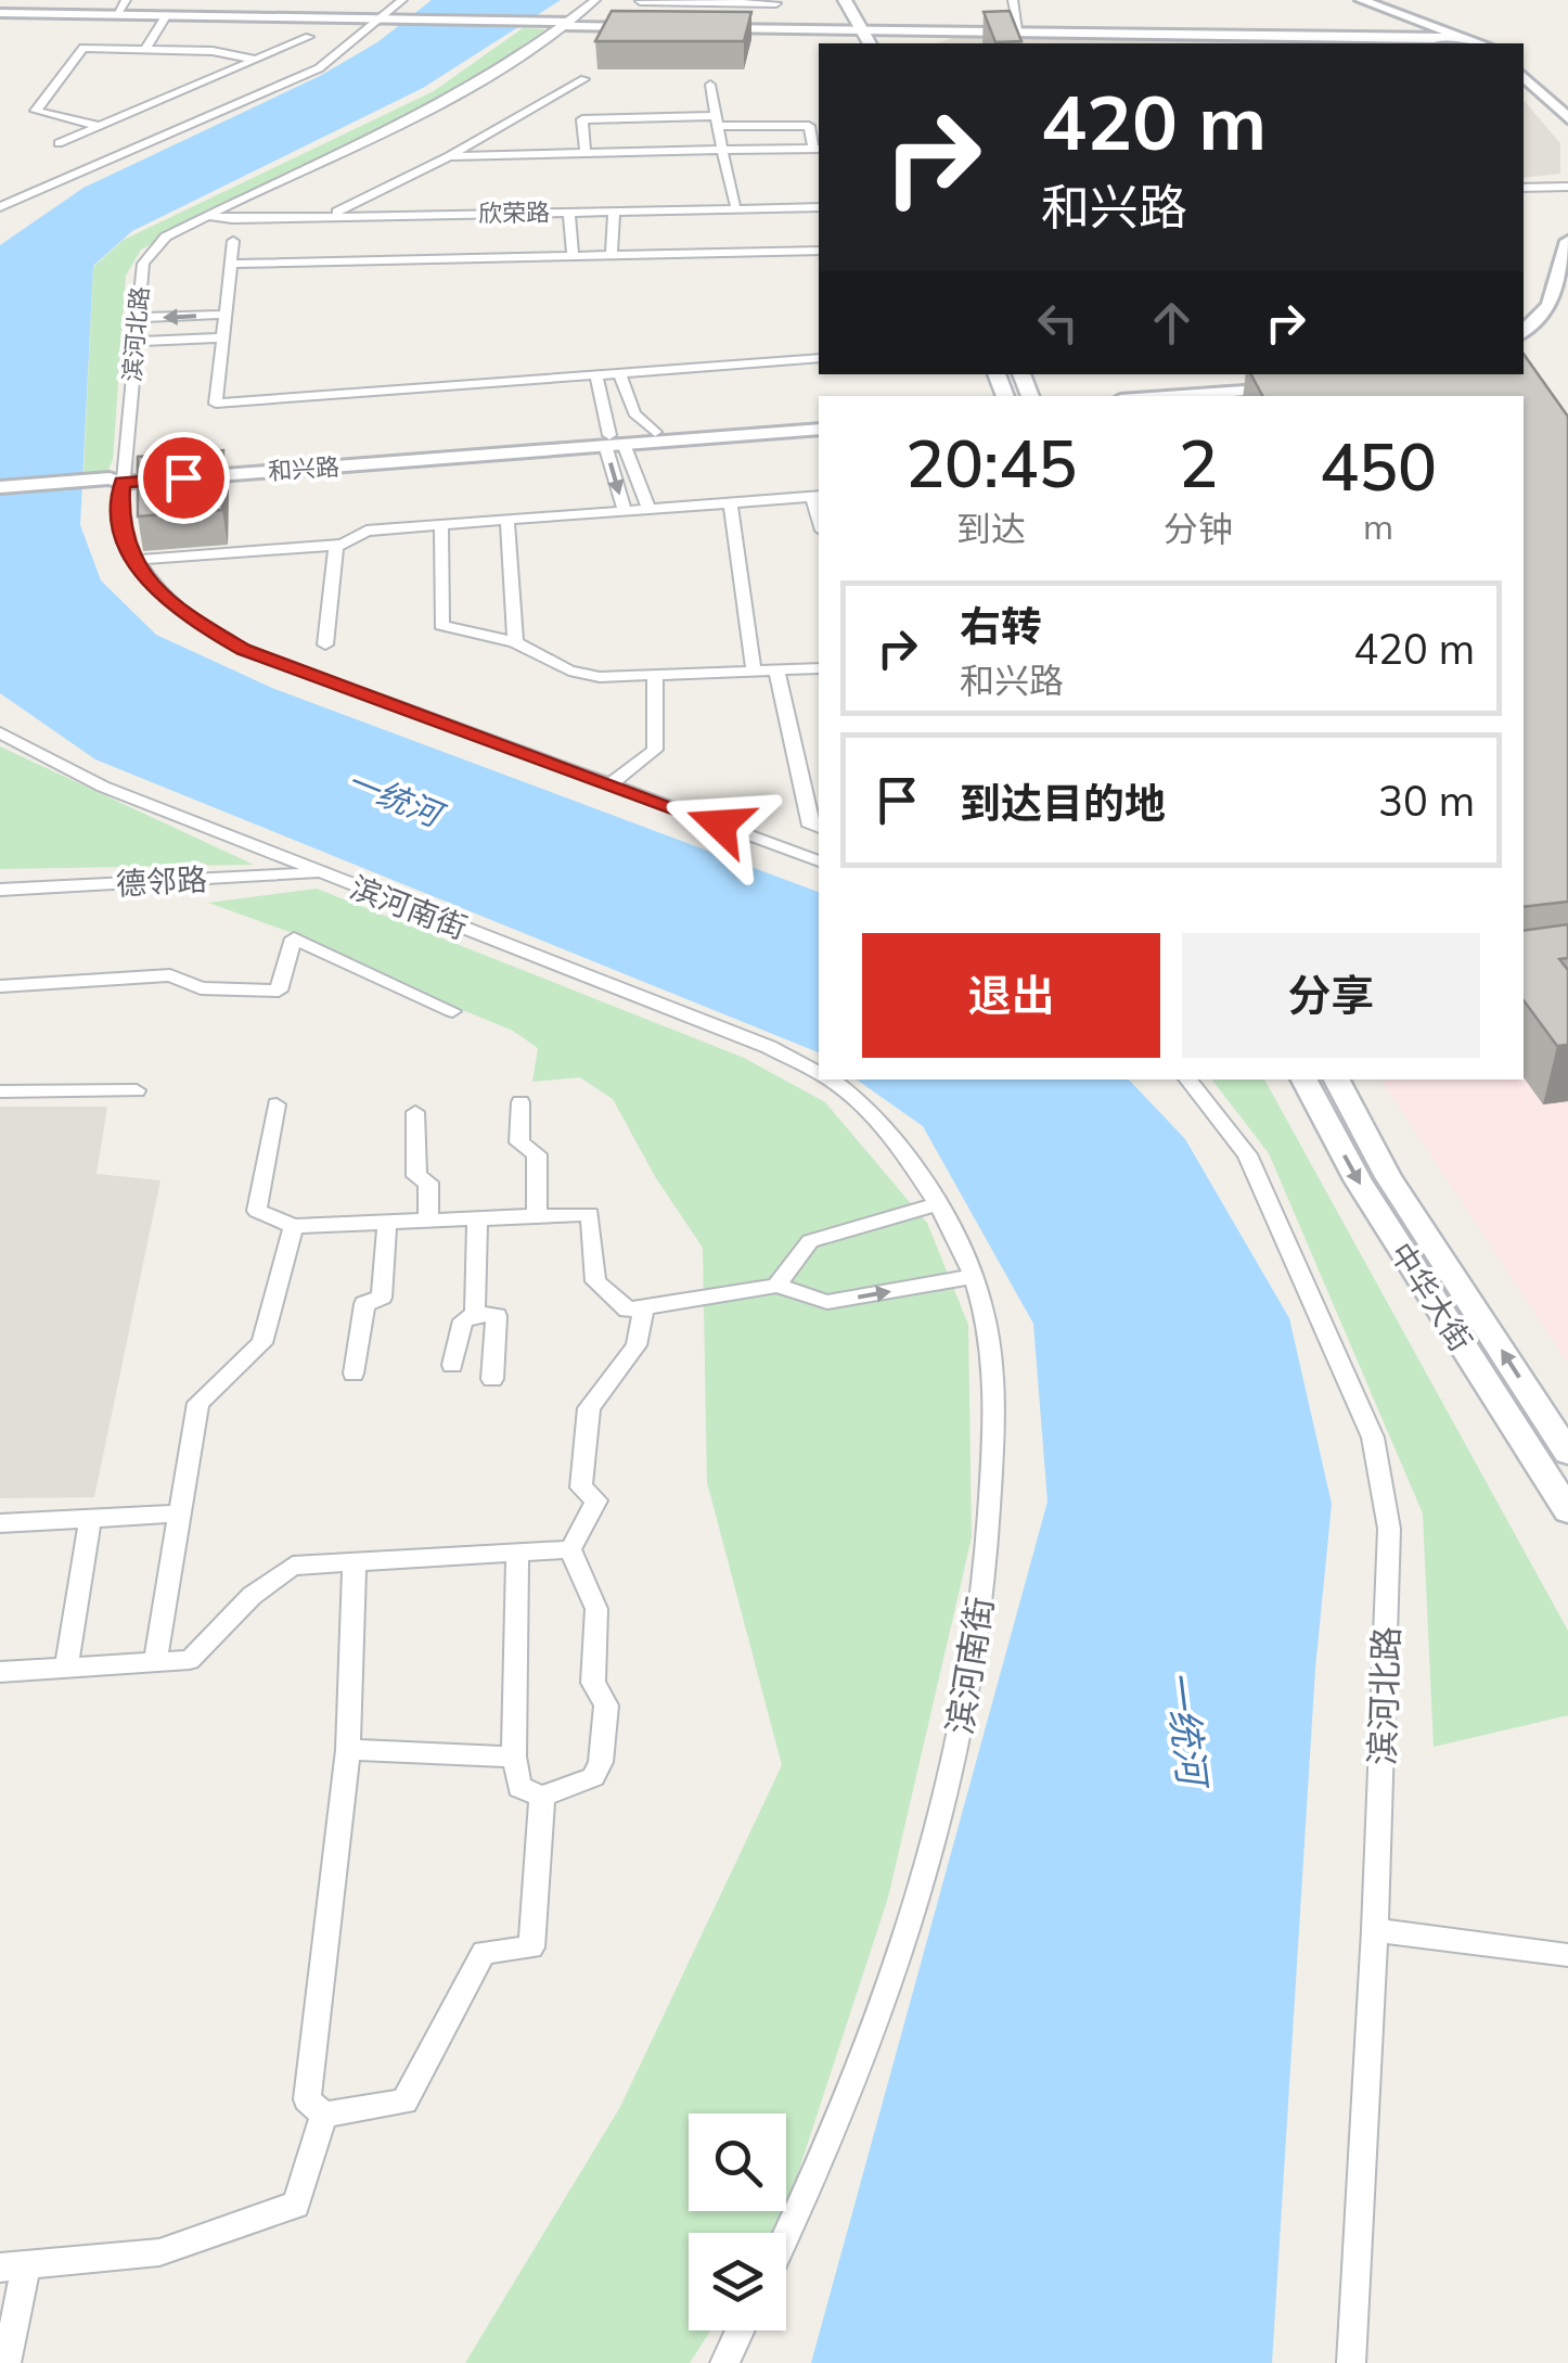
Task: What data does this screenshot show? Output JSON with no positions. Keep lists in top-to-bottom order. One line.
{"streets":{"main road":["中华大街"],"street":["欣荣路","滨河北路","和兴路","德邻路","滨河南街"]},"crossings":[["欣荣路","滨河北路"],["滨河北路","和兴路"],["德邻路","滨河南街"]],"water":["一统河"],"page":{"turn":["420 m","和兴路"],"eta":["20:45","到达","2","分钟","450","m"],"list":[{"name":"右转","note":"和兴路","value":"420 m"},{"name":"到达目的地","value":"30 m"}],"buttons":["退出","分享"]}}
